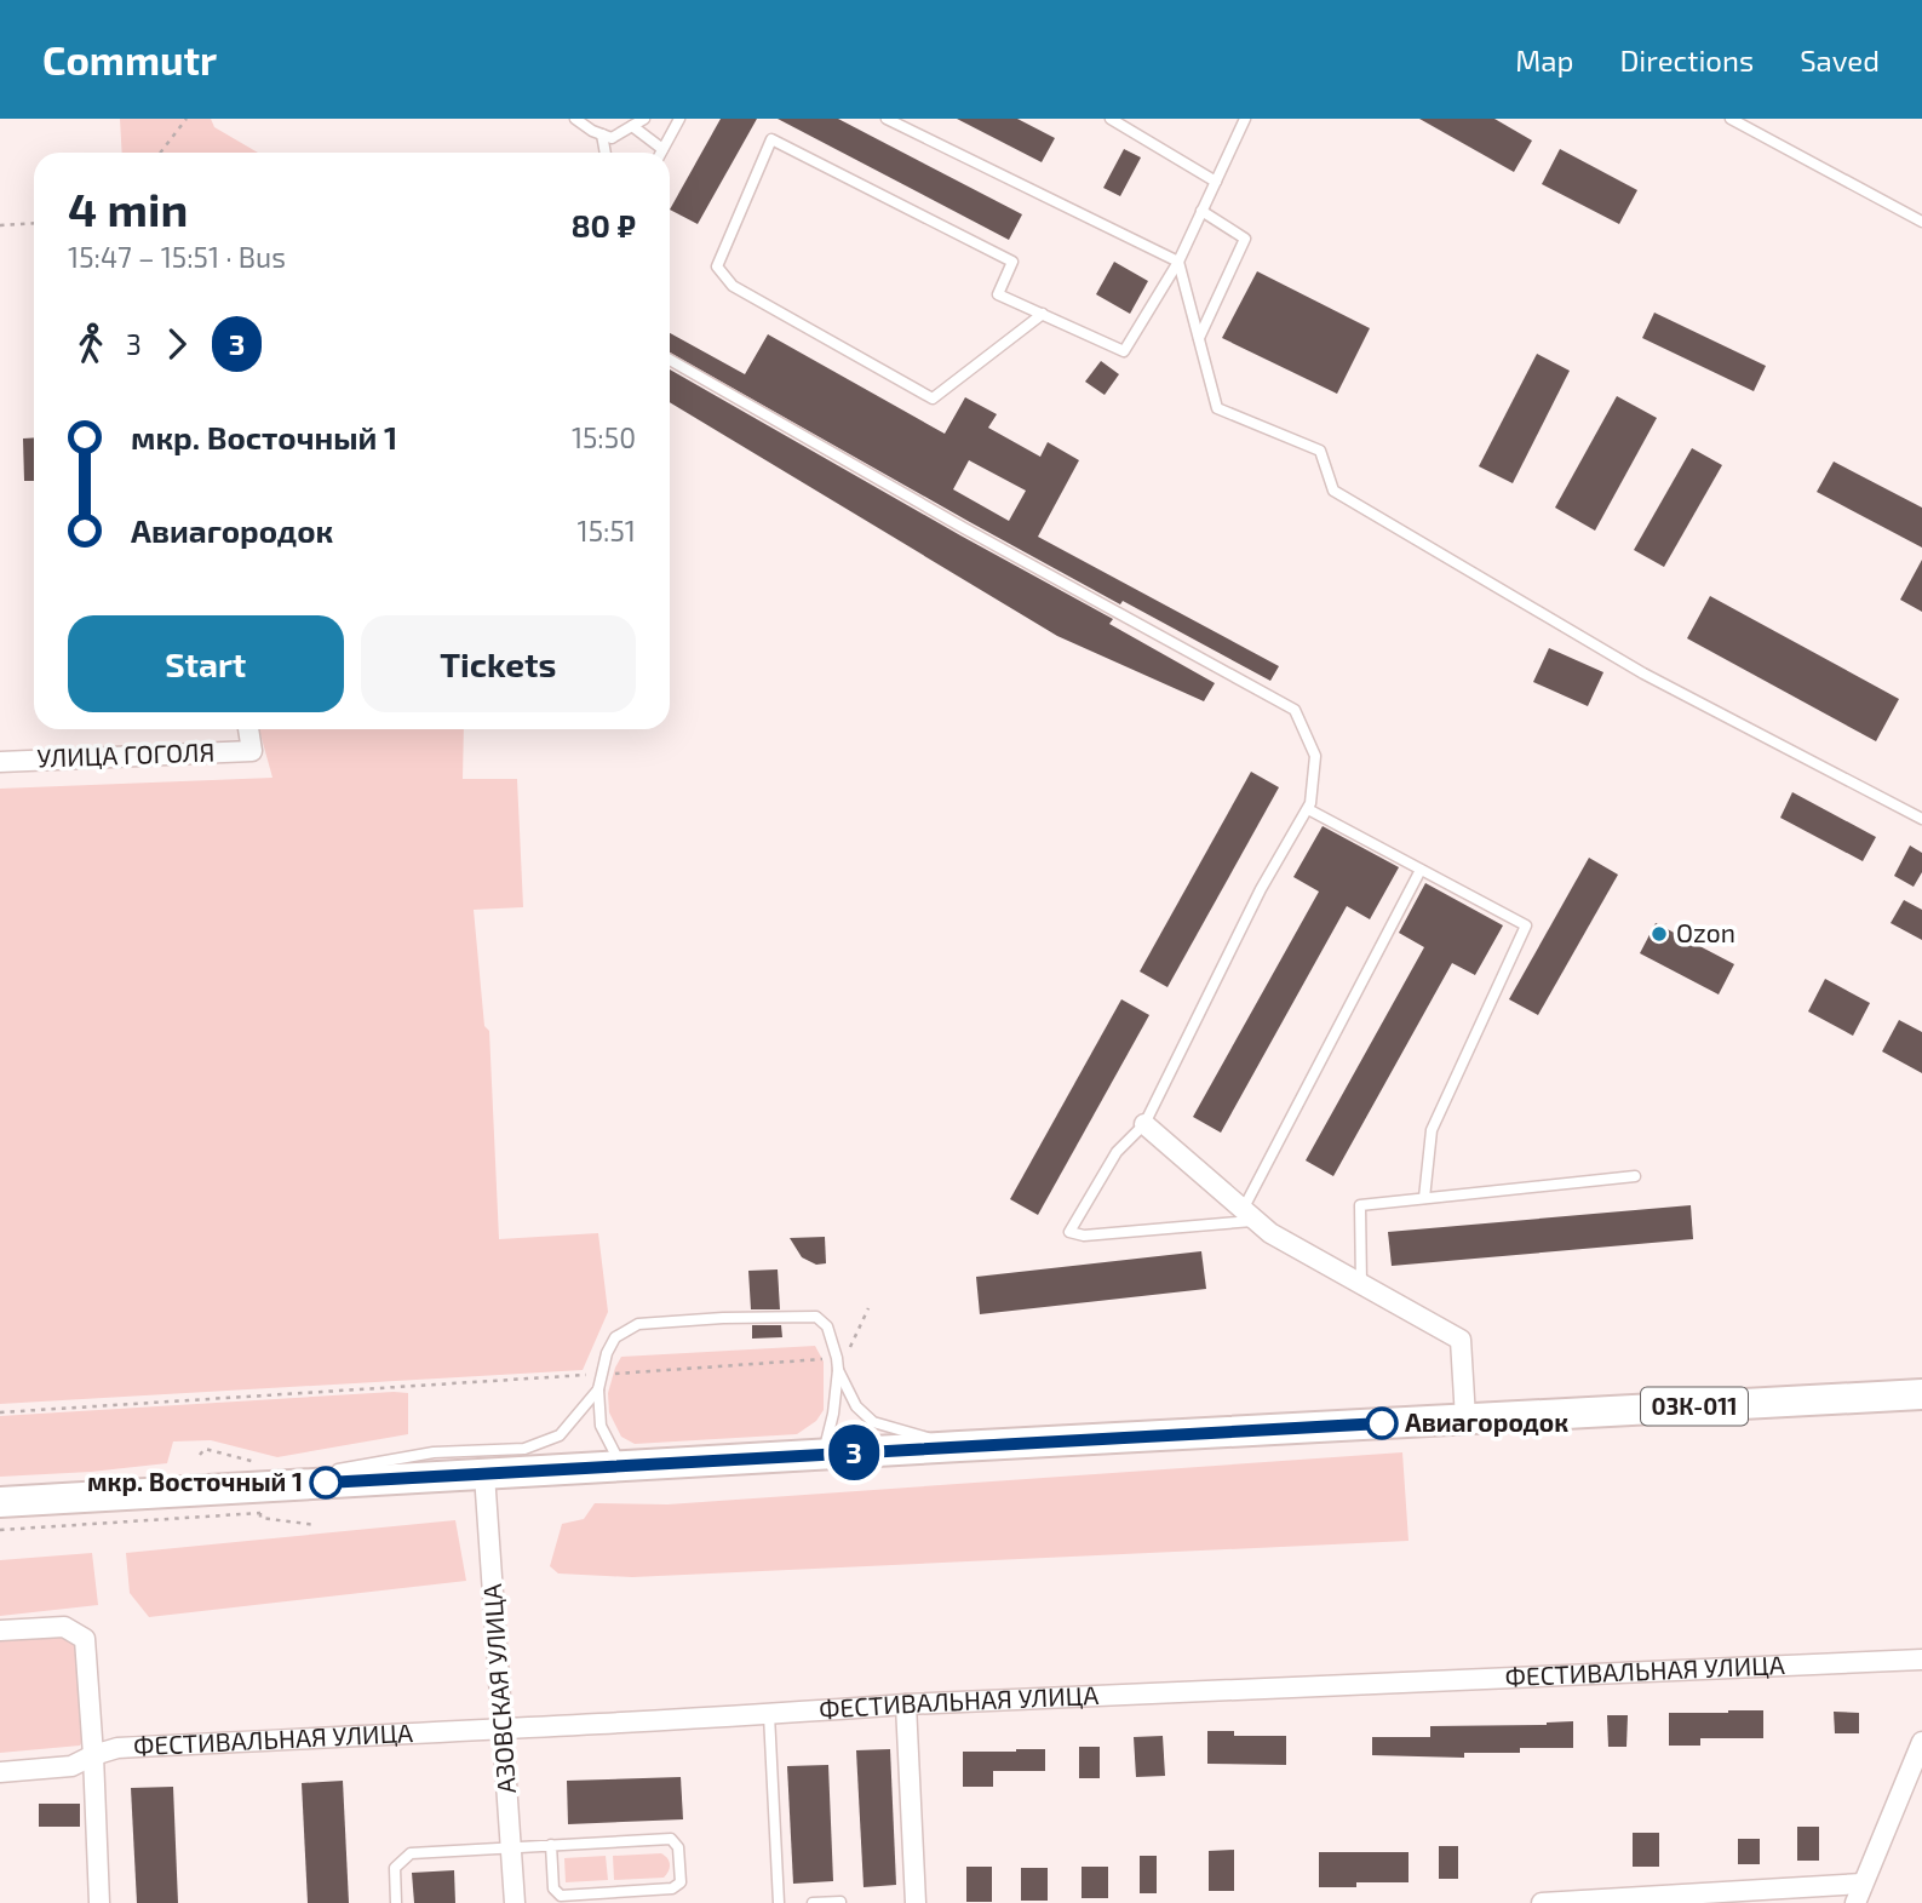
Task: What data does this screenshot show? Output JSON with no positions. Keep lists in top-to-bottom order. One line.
{"streets":{"main road":["03К-011"],"street":["УЛИЦА ГОГОЛЯ","ФЕСТИВАЛЬНАЯ УЛИЦА","АЗОВСКАЯ УЛИЦА"]},"crossings":[["03К-011","АЗОВСКАЯ УЛИЦА"],["ФЕСТИВАЛЬНАЯ УЛИЦА","АЗОВСКАЯ УЛИЦА"]],"places":["Ozon","Авиагородок","мкр. Восточный 1"],"lines":["bus line 3"],"page":{"header":"Commutr","nav":["Map","Directions","Saved"],"on_map":"3","heading":["4 min","15:47 – 15:51 · Bus","80 ₽"],"legs":["3","3"],"list":[{"name":"мкр. Восточный 1","value":"15:50"},{"name":"Авиагородок","value":"15:51"}],"buttons":["Start","Tickets"]}}
